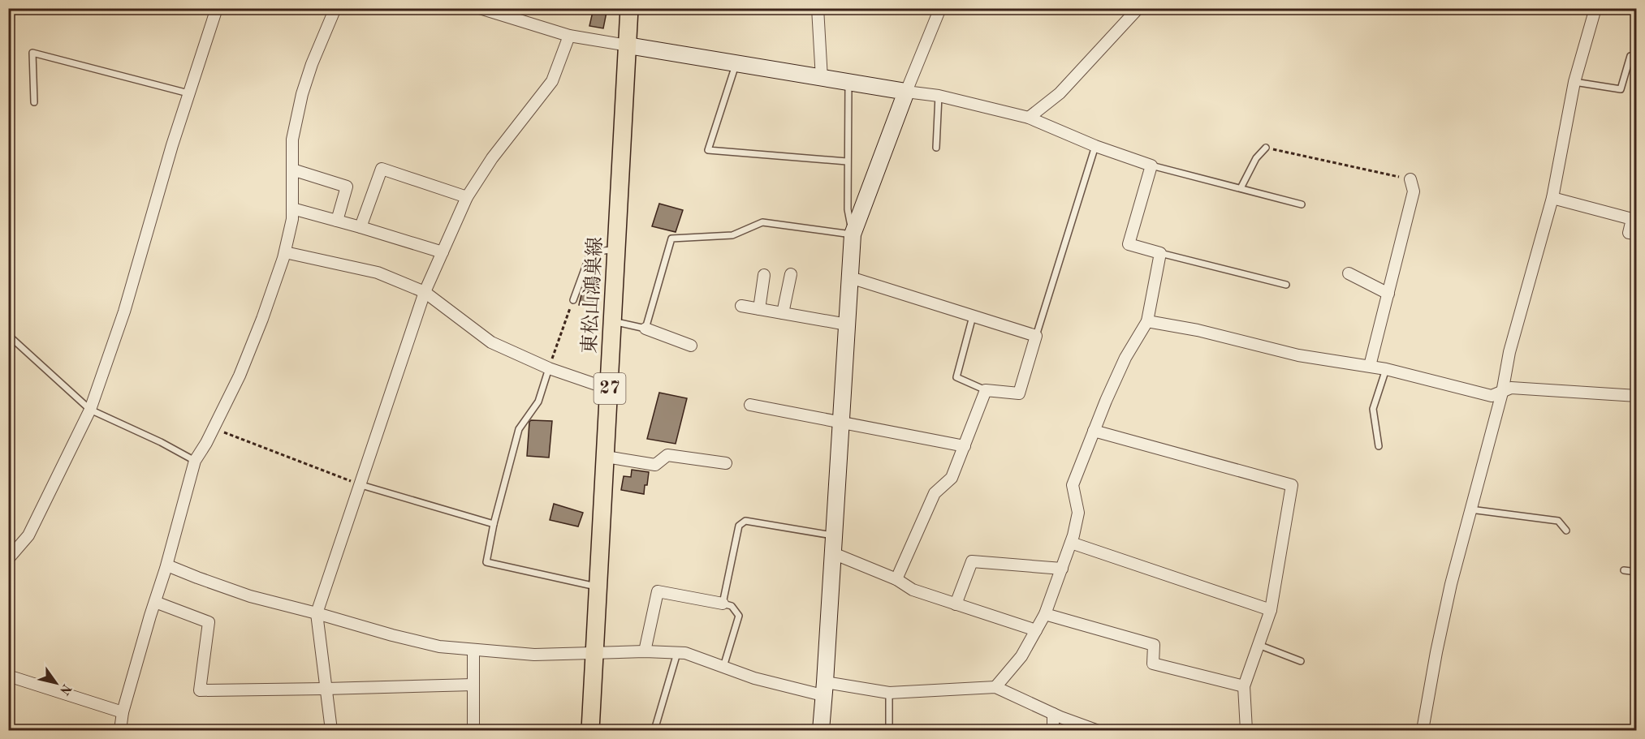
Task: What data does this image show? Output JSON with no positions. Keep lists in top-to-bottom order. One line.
{"streets":{"main road":["東松山鴻巣線","27"]},"north":"bottom right"}
